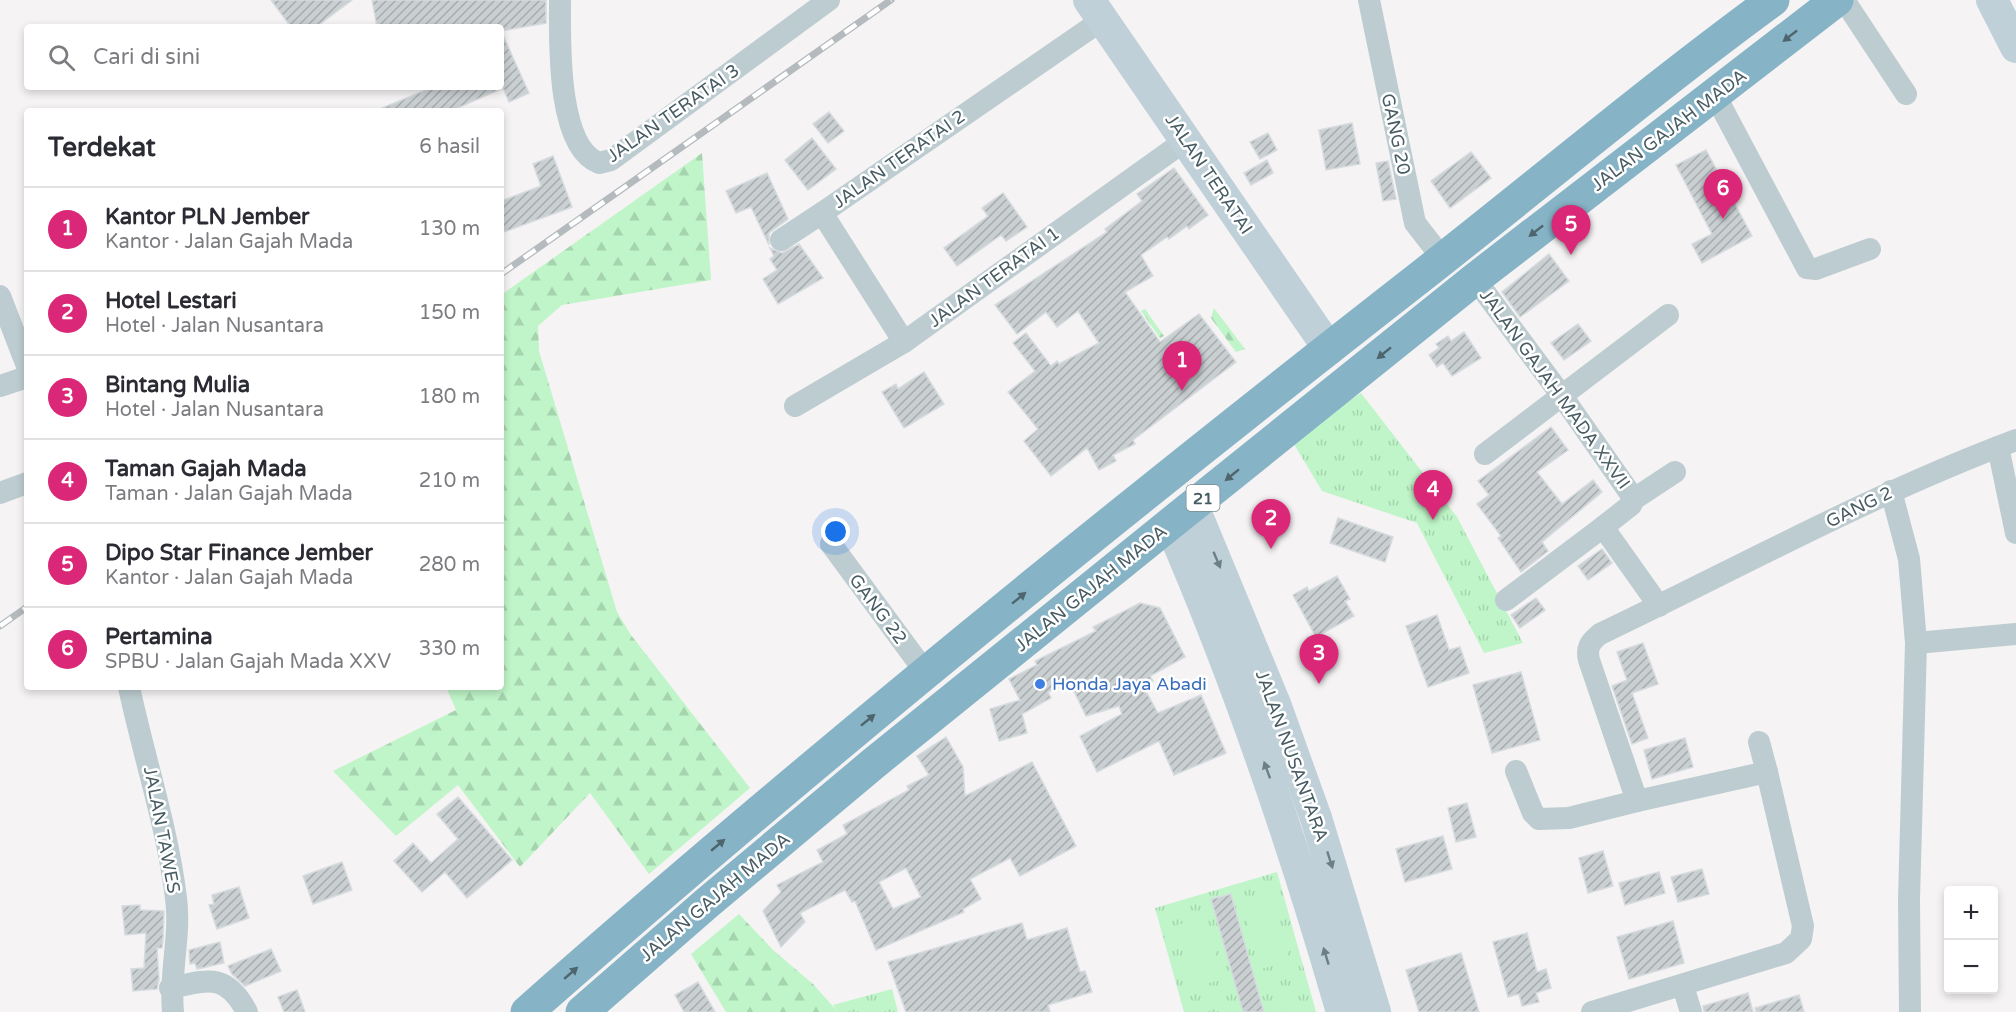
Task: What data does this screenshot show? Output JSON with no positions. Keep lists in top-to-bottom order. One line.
{"streets":{"highway":["JALAN GAJAH MADA","21"],"street":["JALAN TERATAI 3","GANG 20","JALAN TERATAI 2","JALAN TERATAI","JALAN TERATAI 1","JALAN GAJAH MADA XXVII","GANG 2","GANG 22","JALAN NUSANTARA","JALAN TAWES"]},"crossings":[["JALAN GAJAH MADA","GANG 20"],["JALAN GAJAH MADA","JALAN TERATAI"],["JALAN GAJAH MADA","JALAN GAJAH MADA XXVII"],["JALAN GAJAH MADA","GANG 22"],["JALAN GAJAH MADA","JALAN NUSANTARA"],["JALAN TERATAI 2","JALAN TERATAI"],["JALAN TERATAI 2","JALAN TERATAI 1"],["JALAN TERATAI","JALAN TERATAI 1"]],"places":["Honda Jaya Abadi"],"page":{"search":"Cari di sini","heading":["Terdekat","6 hasil"],"pins":["6","5","1","4","2","3"],"list":[{"mark":"1","name":"Kantor PLN Jember","note":"Kantor · Jalan Gajah Mada","value":"130 m"},{"mark":"2","name":"Hotel Lestari","note":"Hotel · Jalan Nusantara","value":"150 m"},{"mark":"3","name":"Bintang Mulia","note":"Hotel · Jalan Nusantara","value":"180 m"},{"mark":"4","name":"Taman Gajah Mada","note":"Taman · Jalan Gajah Mada","value":"210 m"},{"mark":"5","name":"Dipo Star Finance Jember","note":"Kantor · Jalan Gajah Mada","value":"280 m"},{"mark":"6","name":"Pertamina","note":"SPBU · Jalan Gajah Mada XXV","value":"330 m"}],"map_buttons":["+","−"]}}
